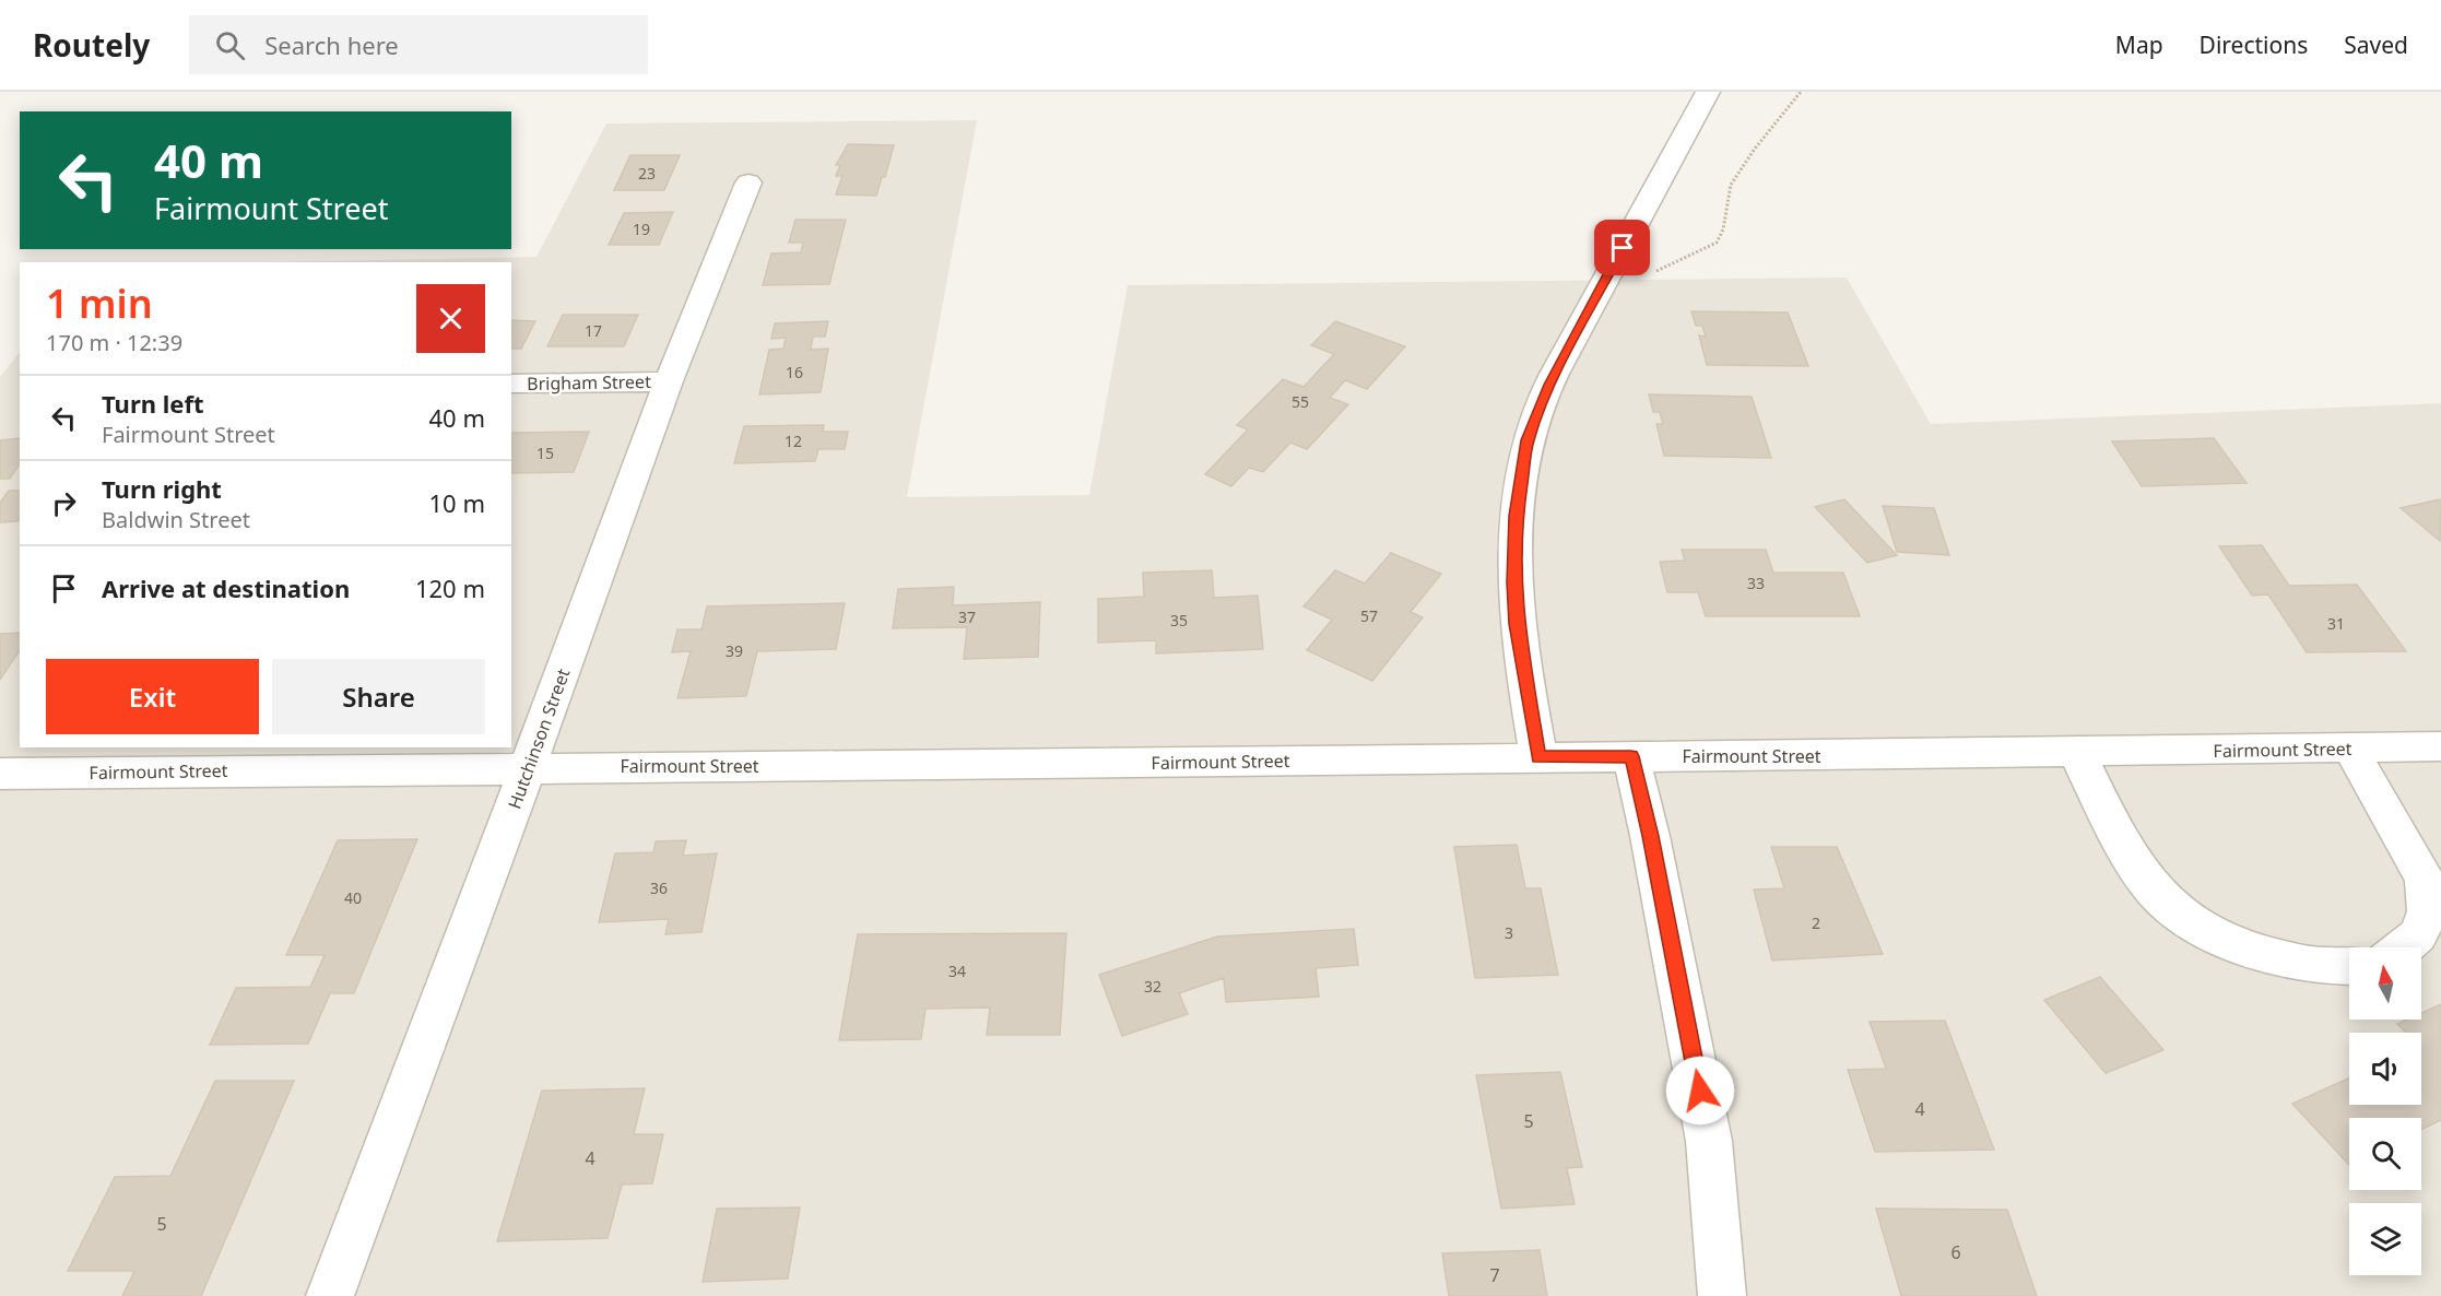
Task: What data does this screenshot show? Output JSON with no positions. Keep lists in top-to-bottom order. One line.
{"streets":{"street":["Brigham Street","Hutchinson Street","Fairmount Street"]},"crossings":[["Brigham Street","Hutchinson Street"],["Hutchinson Street","Fairmount Street"]],"house_numbers":["23","19","17","16","55","12","15","33","57","37","35","31","39","36","40","2","3","34","32","4","5","4","5","6","7"],"north":"top","page":{"header":"Routely","search":"Search here","nav":["Map","Directions","Saved"],"turn":["40 m","Fairmount Street"],"heading":["1 min","170 m · 12:39"],"list":[{"name":"Turn left","note":"Fairmount Street","value":"40 m"},{"name":"Turn right","note":"Baldwin Street","value":"10 m"},{"name":"Arrive at destination","value":"120 m"}],"buttons":["Exit","Share"]}}
